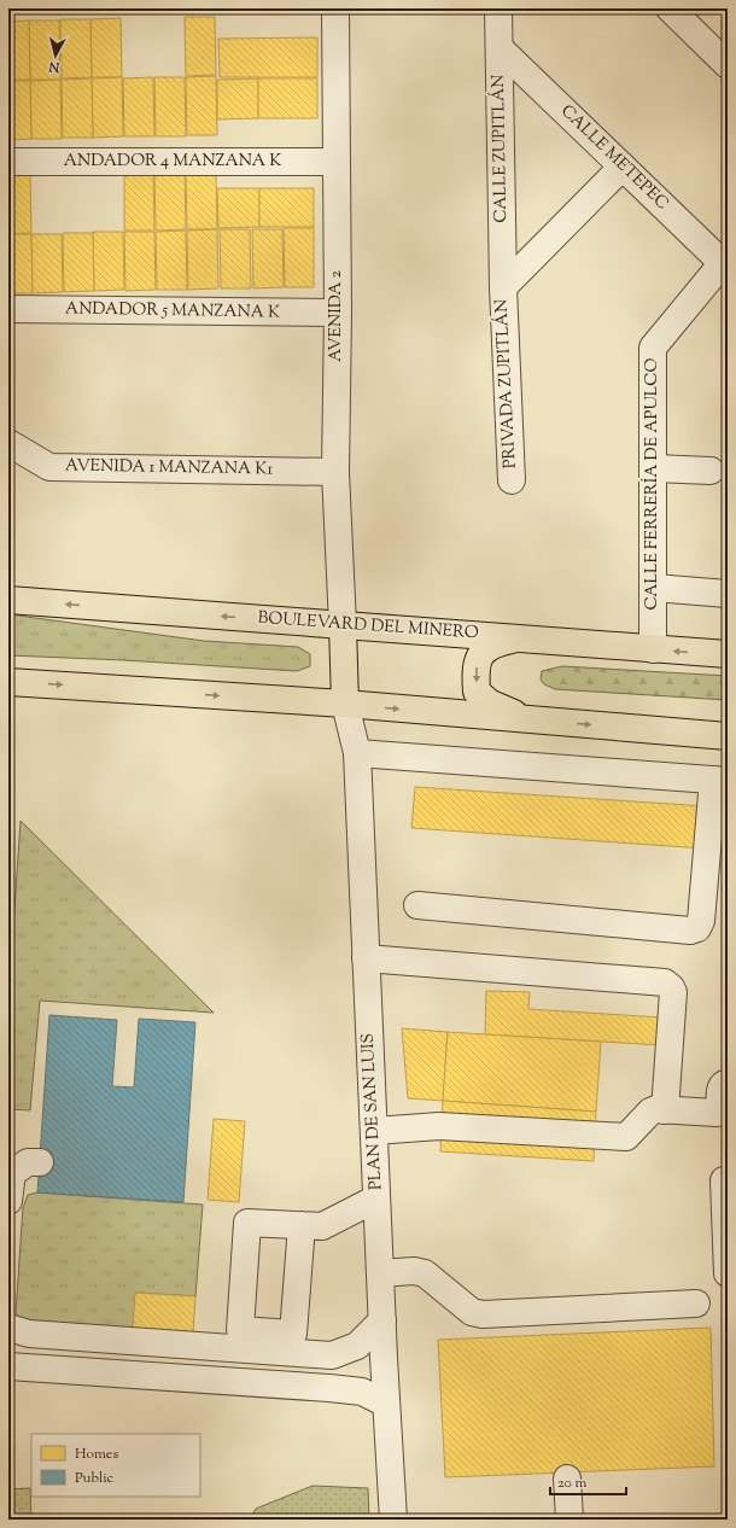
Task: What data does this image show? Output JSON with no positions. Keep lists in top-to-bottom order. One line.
{"streets":{"main road":["BOULEVARD DEL MINERO"],"street":["CALLE ZUPITLÁN","CALLE METEPEC","ANDADOR 4 MANZANA K","ANDADOR 5 MANZANA K","AVENIDA 2","PRIVADA ZUPITLÁN","AVENIDA 1 MANZANA K1","CALLE FERRERÍA DE APULCO","PLAN DE SAN LUIS"]},"crossings":[["CALLE ZUPITLÁN","CALLE METEPEC"],["CALLE ZUPITLÁN","PRIVADA ZUPITLÁN"],["CALLE METEPEC","CALLE FERRERÍA DE APULCO"],["ANDADOR 4 MANZANA K","AVENIDA 2"],["ANDADOR 5 MANZANA K","AVENIDA 2"],["AVENIDA 2","AVENIDA 1 MANZANA K1"],["AVENIDA 2","BOULEVARD DEL MINERO"],["CALLE FERRERÍA DE APULCO","BOULEVARD DEL MINERO"]],"legend":["Homes","Public"],"scale_bar":"20 m","north":"bottom"}
